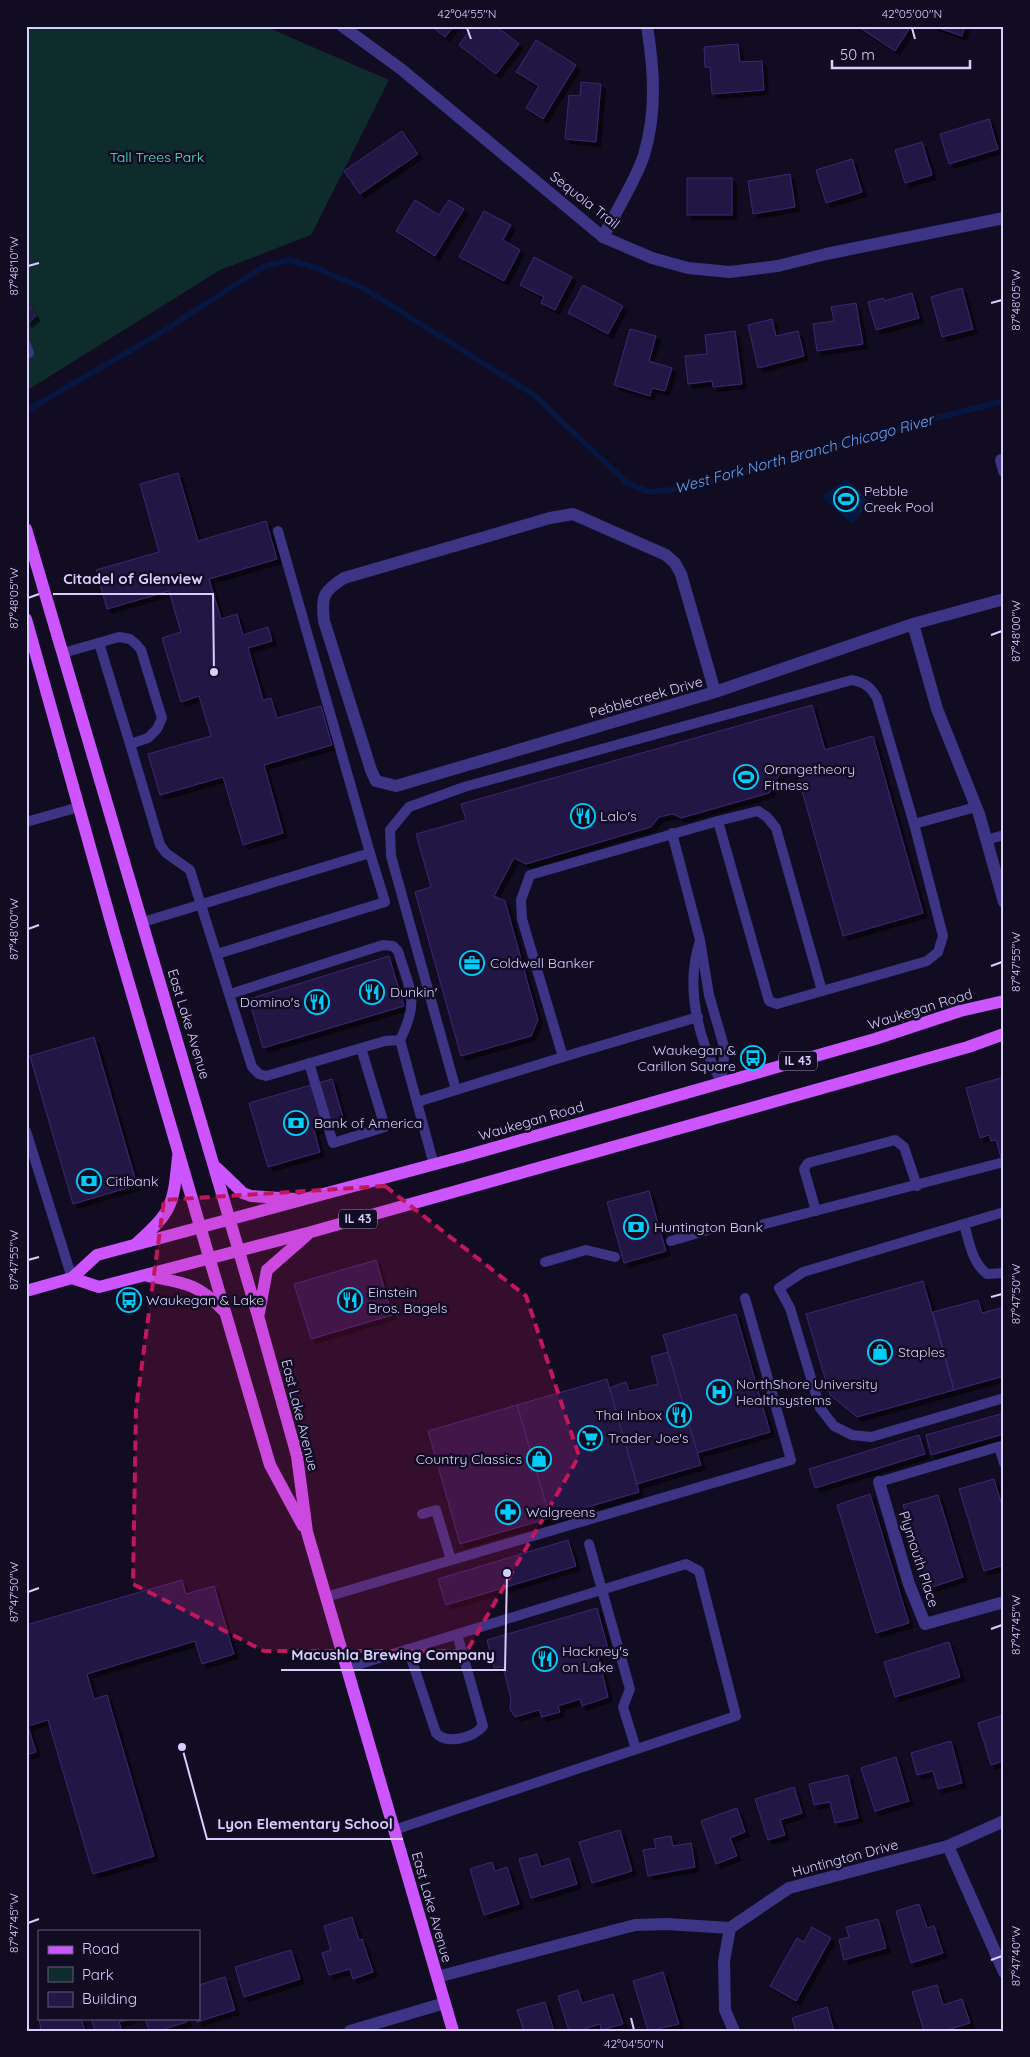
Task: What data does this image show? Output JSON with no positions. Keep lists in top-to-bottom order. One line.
{"streets":{"main road":["Waukegan Road","East Lake Avenue","IL 43"],"street":["Sequoia Trail","Pebblecreek Drive","Plymouth Place","Huntington Drive"]},"crossings":[["Waukegan Road","East Lake Avenue"],["Waukegan Road","IL 43"],["East Lake Avenue","IL 43"]],"water":["West Fork North Branch Chicago River"],"parks":["Tall Trees Park"],"places":{"sports":["Pebble Creek Pool","Orangetheory Fitness"],"other":["Citadel of Glenview","Macushla Brewing Company","Lyon Elementary School"],"restaurant":["Lalo's","Dunkin'","Domino's","Einstein Bros. Bagels","Thai Inbox","Hackney's on Lake"],"office":["Coldwell Banker"],"bus stop":["Waukegan & Carillon Square","Waukegan & Lake"],"bank":["Bank of America","Citibank","Huntington Bank"],"shop":["Staples","Country Classics"],"hospital":["NorthShore University Healthsystems"],"supermarket":["Trader Joe's"],"pharmacy":["Walgreens"]},"legend":["Road","Park","Building"],"scale_bar":"50 m","coordinates":["42°04'55\"N","42°05'00\"N","87°48'10\"W","87°48'05\"W","87°48'00\"W","87°47'55\"W","87°47'50\"W","87°47'45\"W","87°47'40\"W","42°04'50\"N"]}
